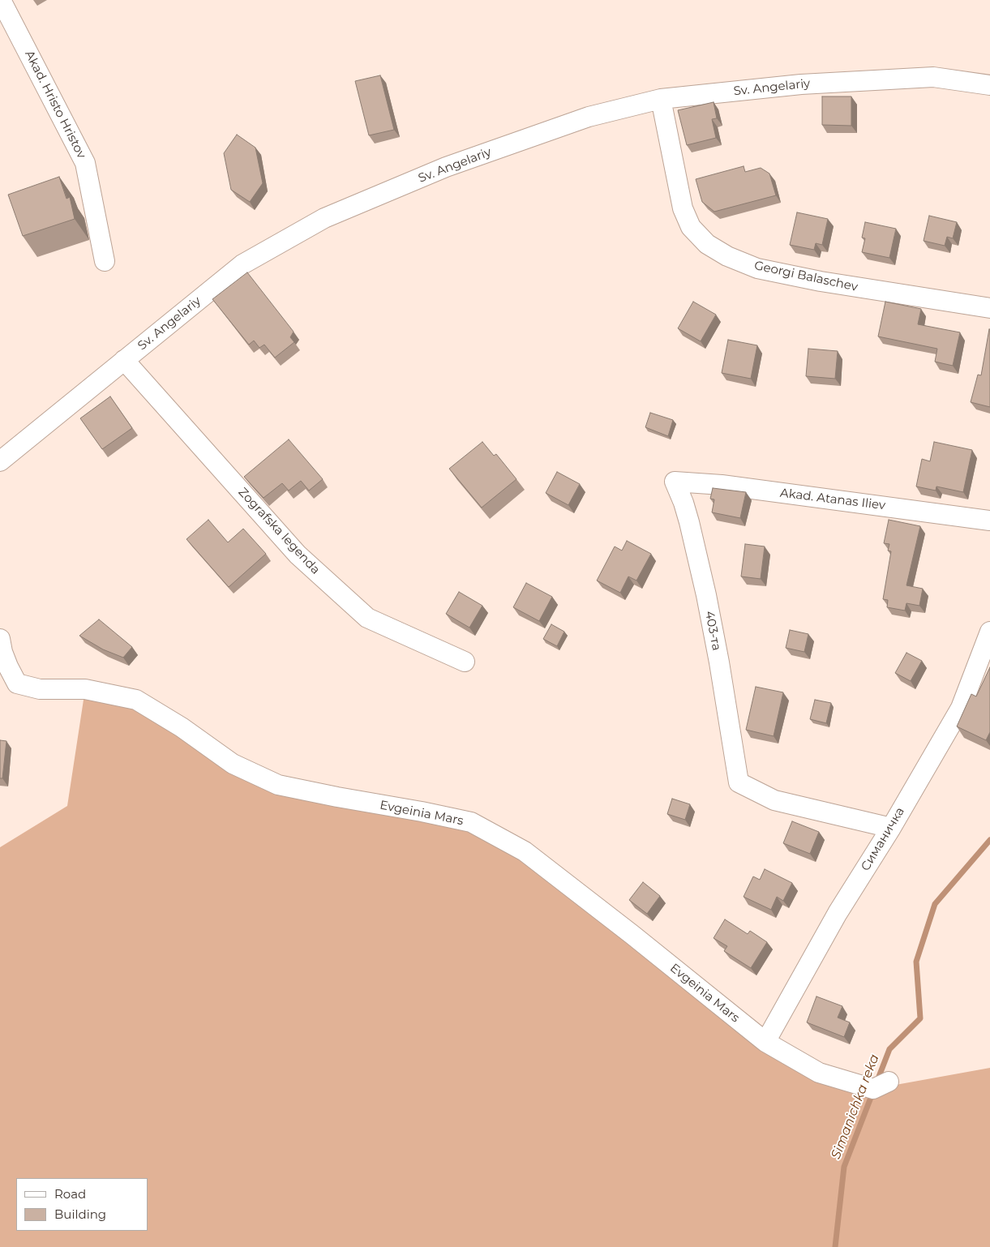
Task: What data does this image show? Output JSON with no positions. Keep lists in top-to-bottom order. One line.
{"streets":{"street":["Sv. Angelariy","Akad. Hristo Hristov","Georgi Balaschev","Akad. Atanas Iliev","Zografska legenda","403-та","Evgeinia Mars","Симаничка"]},"crossings":[["Sv. Angelariy","Georgi Balaschev"],["Sv. Angelariy","Zografska legenda"],["Akad. Atanas Iliev","403-та"],["403-та","Симаничка"],["Evgeinia Mars","Симаничка"]],"water":["Simanichka reka"],"legend":["Road","Building"]}
